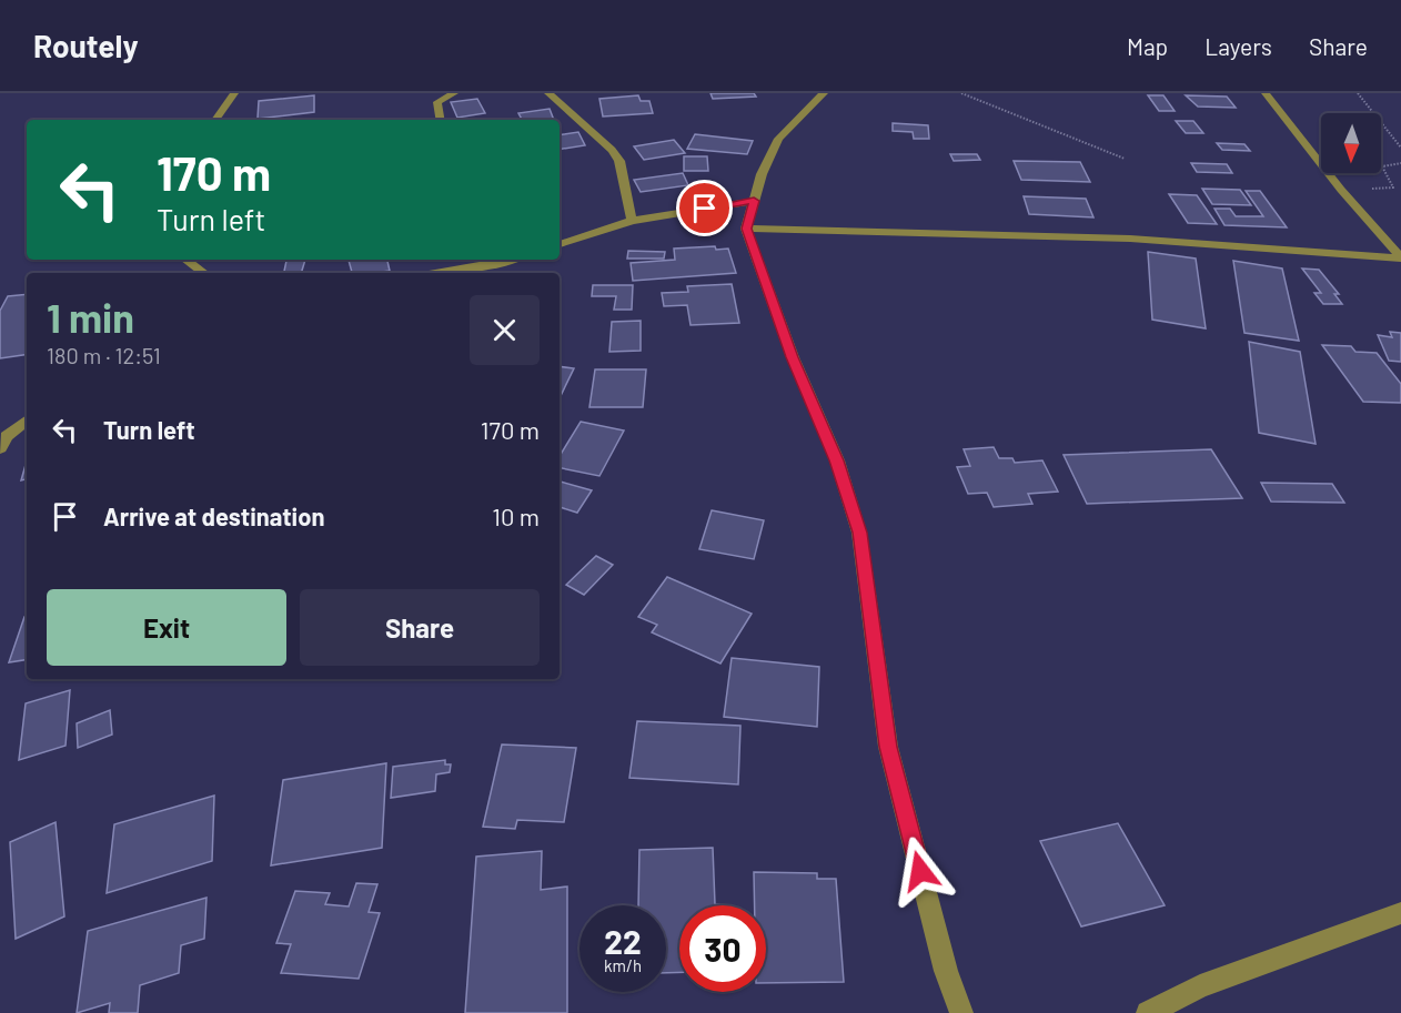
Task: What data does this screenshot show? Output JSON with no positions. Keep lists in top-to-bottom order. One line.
{"north":"bottom","page":{"header":"Routely","nav":["Map","Layers","Share"],"turn":["170 m","Turn left"],"heading":["1 min","180 m · 12:51"],"list":[{"name":"Turn left","value":"170 m"},{"name":"Arrive at destination","value":"10 m"}],"buttons":["Exit","Share"],"speed":"22 km/h","limit":"30"}}
